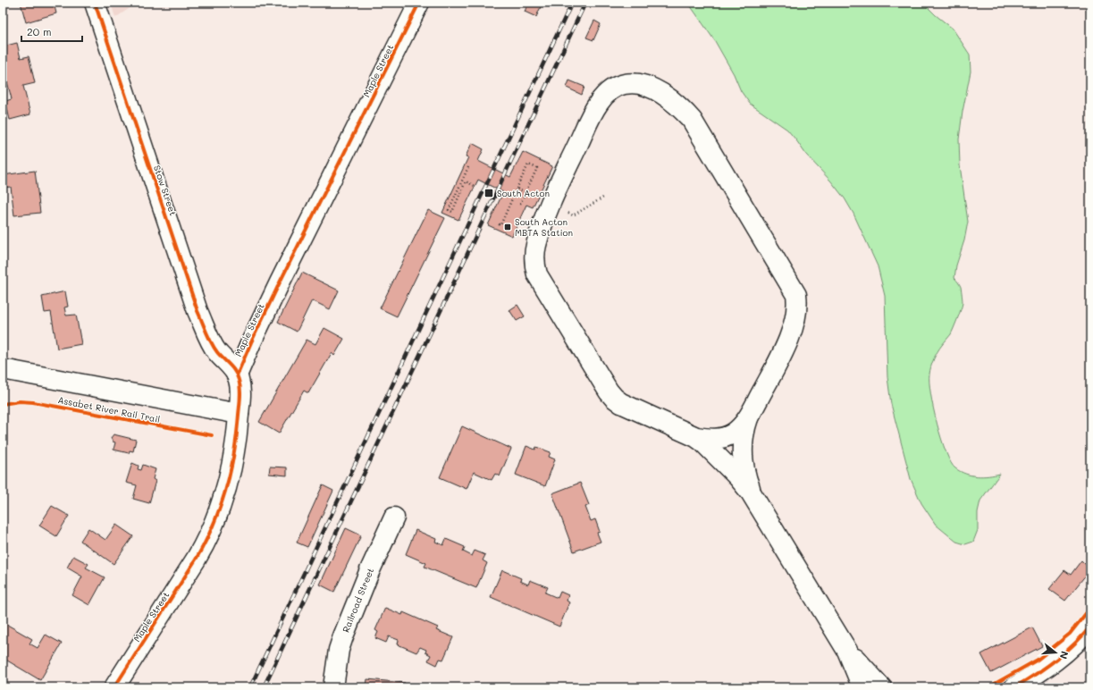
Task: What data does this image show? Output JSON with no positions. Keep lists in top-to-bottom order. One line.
{"streets":{"street":["Maple Street","Stow Street","Railroad Street"],"cycle path":["Assabet River Rail Trail"]},"crossings":[["Maple Street","Stow Street"]],"places":{"transit":["South Acton","South Acton MBTA Station"]},"scale_bar":"20 m","north":"right"}
